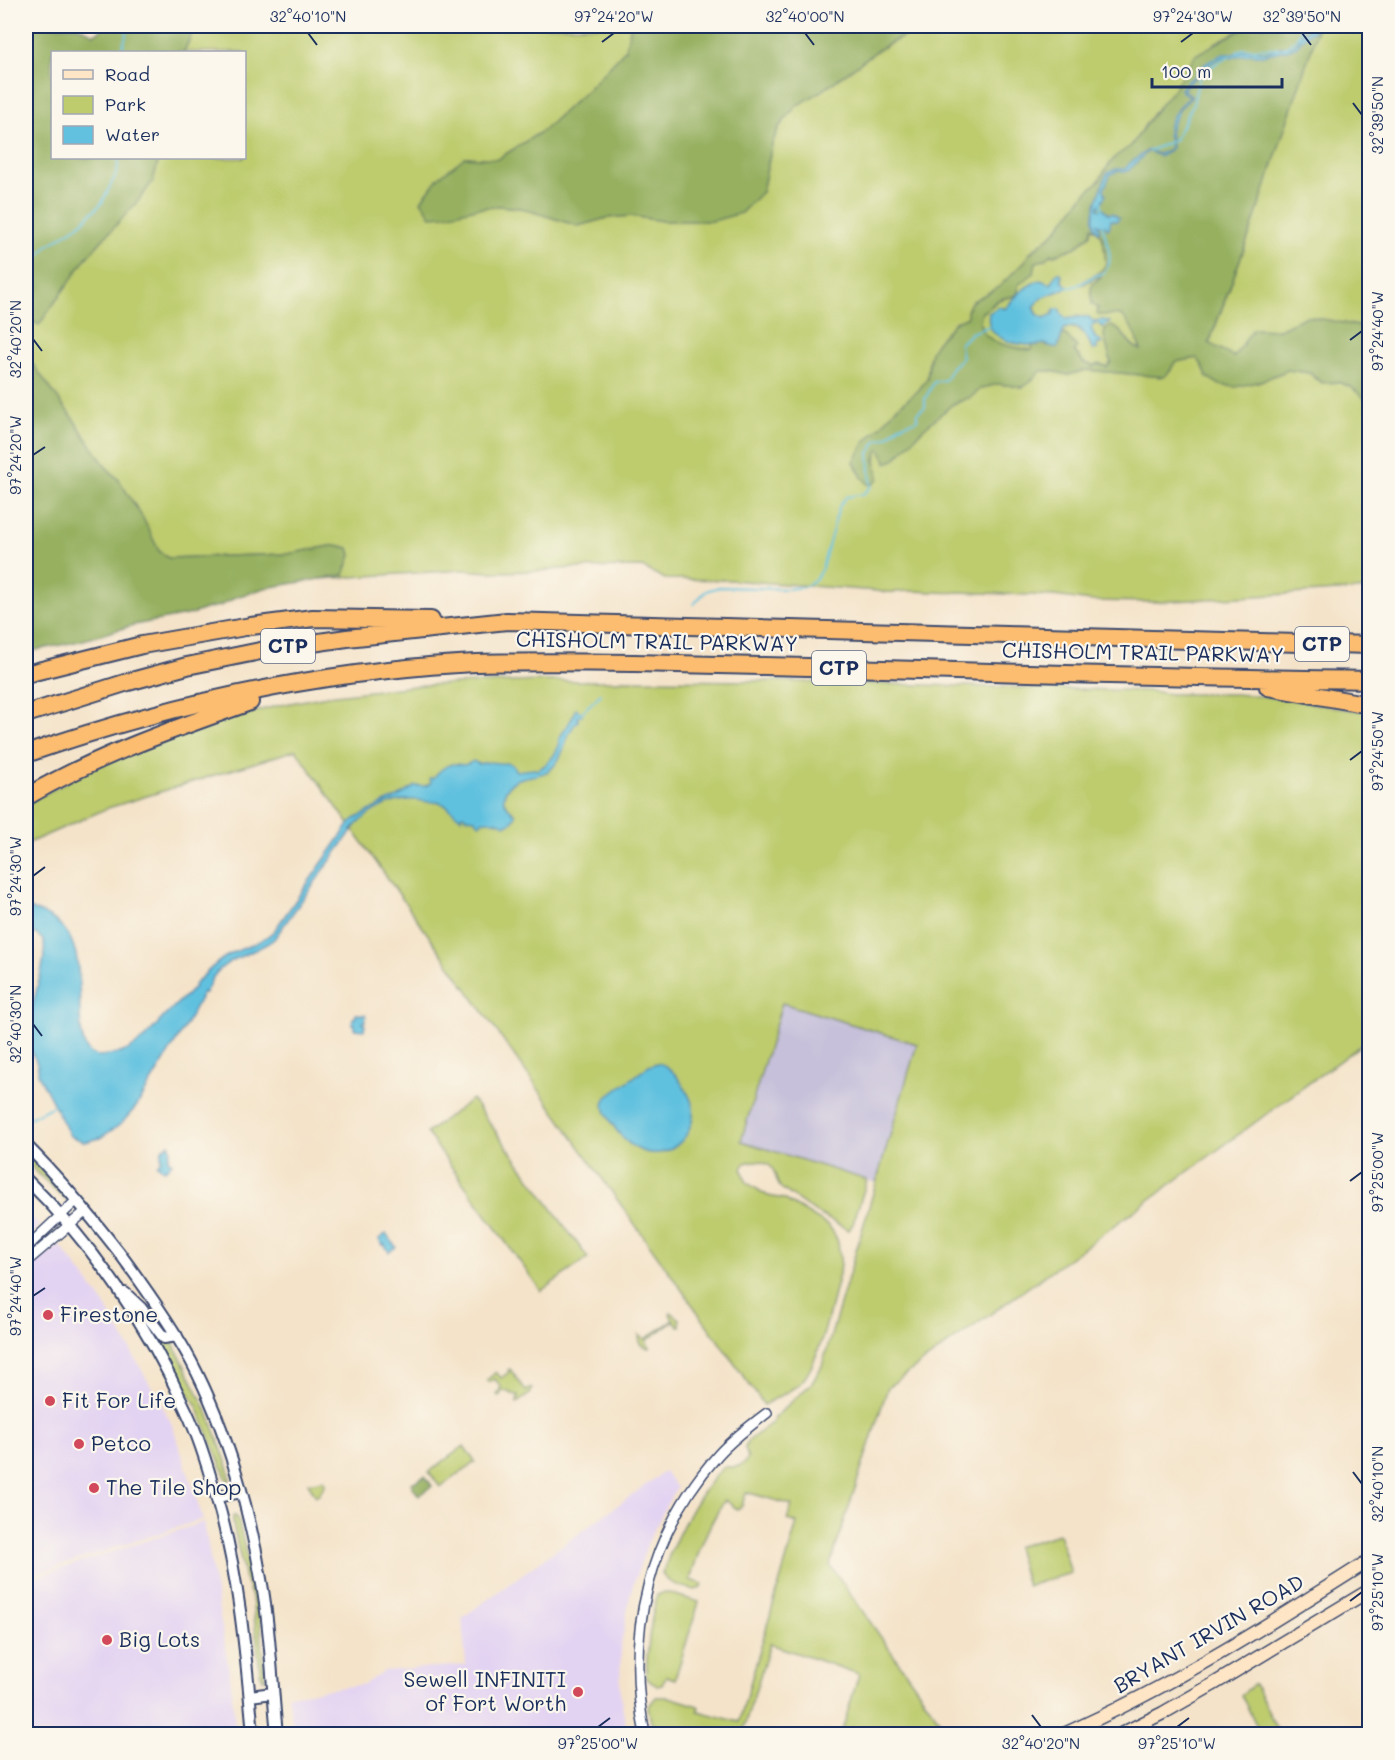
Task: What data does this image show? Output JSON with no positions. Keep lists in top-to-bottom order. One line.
{"streets":{"highway":["CHISHOLM TRAIL PARKWAY","CTP"],"main road":["BRYANT IRVIN ROAD"]},"places":["Firestone","Fit For Life","Petco","The Tile Shop","Big Lots","Sewell INFINITI of Fort Worth"],"legend":["Road","Park","Water"],"scale_bar":"100 m","coordinates":["32°40'10\"N","97°24'20\"W","32°40'00\"N","97°24'30\"W","32°39'50\"N","97°24'40\"W","32°40'20\"N","97°24'50\"W","32°40'30\"N","97°25'00\"W","97°25'10\"W"]}
